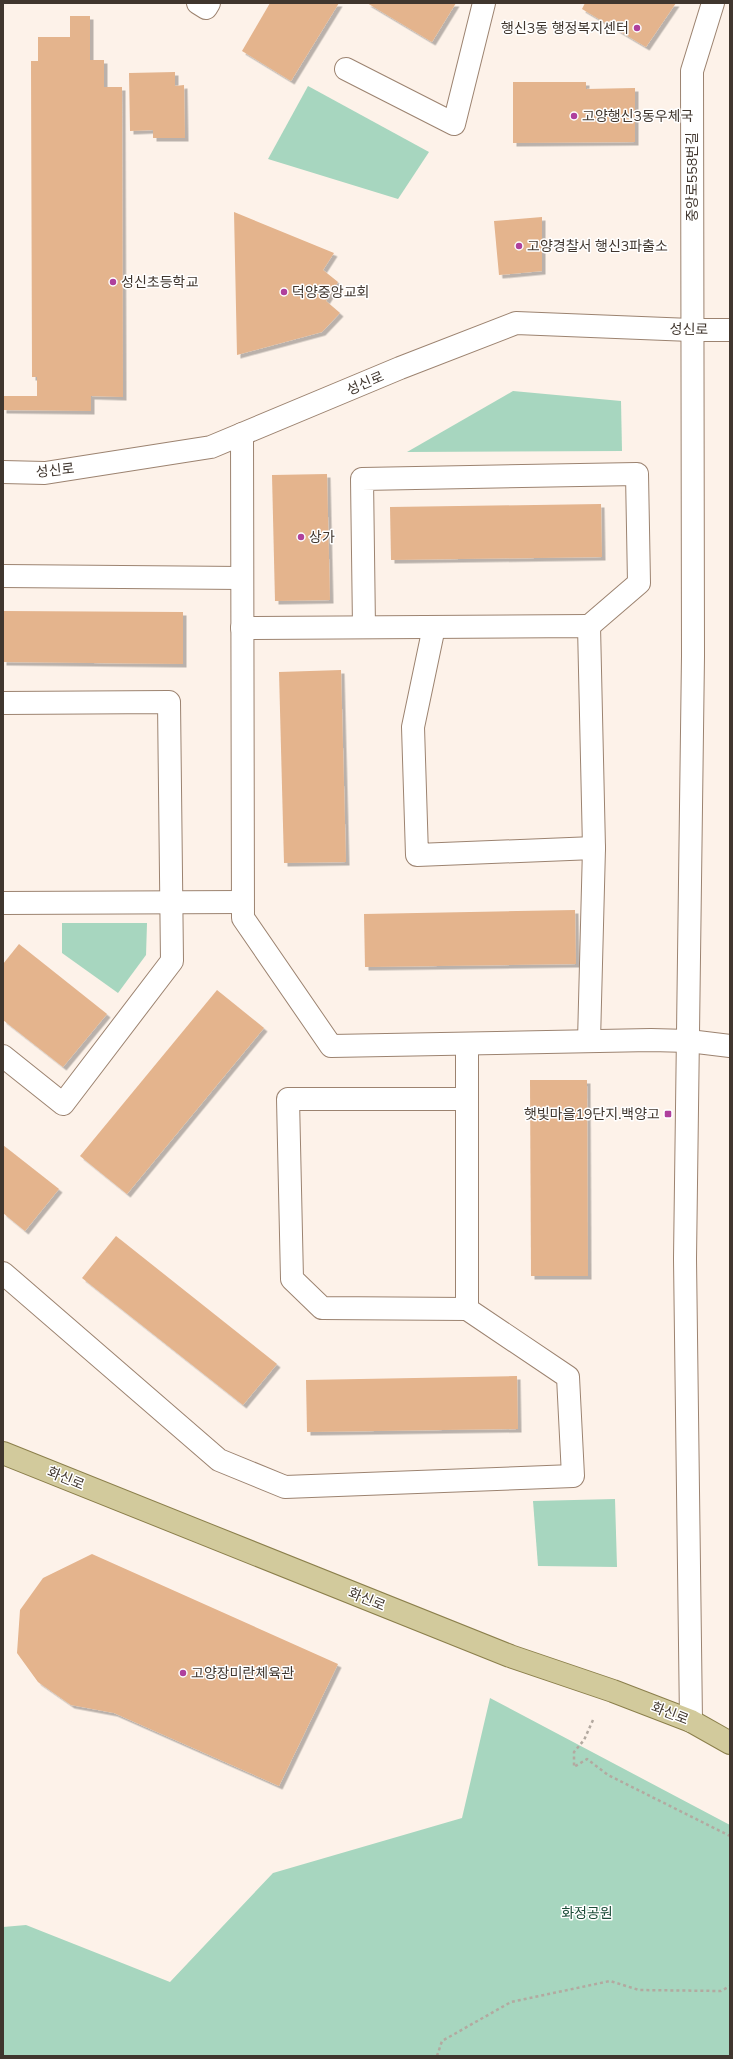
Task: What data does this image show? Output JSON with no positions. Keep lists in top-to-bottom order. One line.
{"streets":{"main road":["화신로"],"street":["중앙로558번길","성신로"]},"crossings":[["중앙로558번길","성신로"],["중앙로558번길","화신로"]],"parks":["화정공원"],"places":{"other":["행신3동 행정복지센터","고양행신3동우체국","고양경찰서 행신3파출소","성신초등학교","덕양중앙교회","상가","고양장미란체육관"],"transit":["햇빛마을19단지.백양고"]}}
